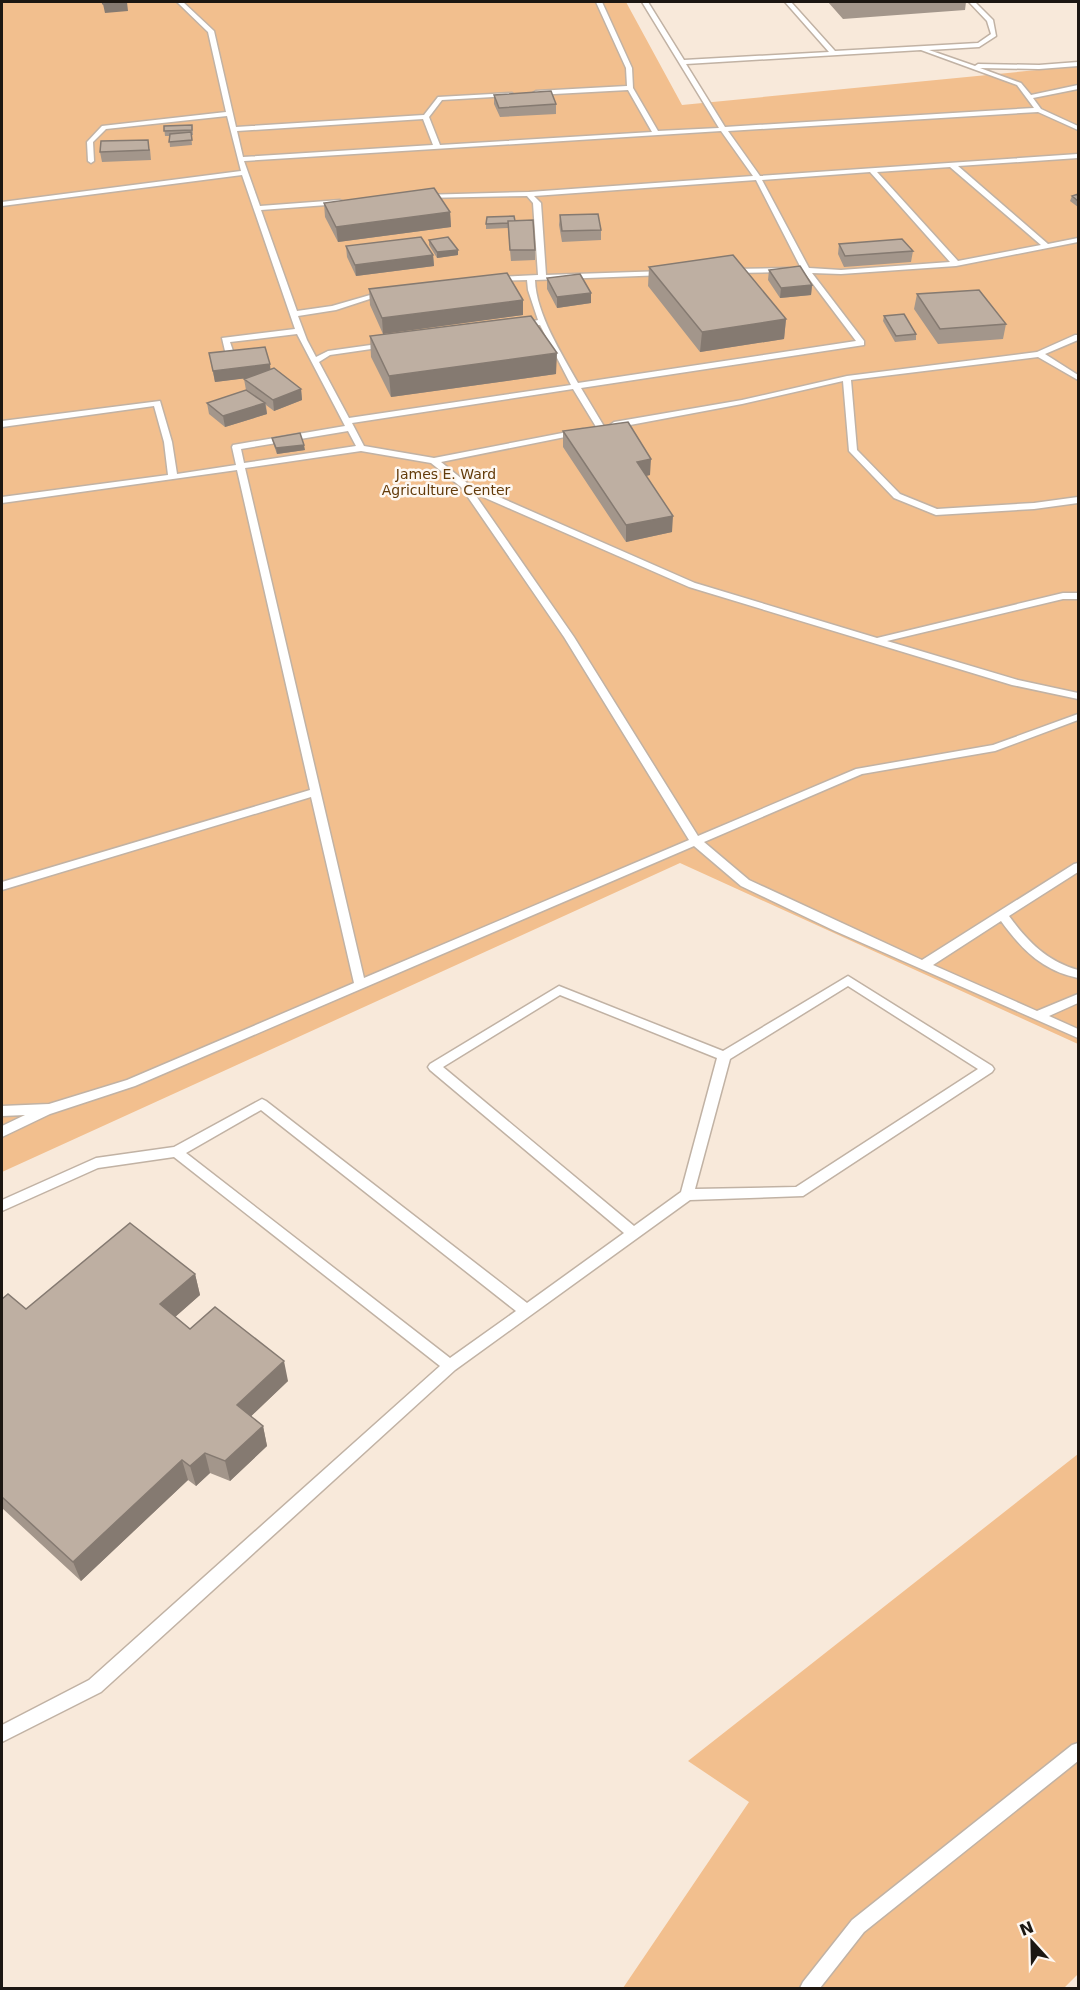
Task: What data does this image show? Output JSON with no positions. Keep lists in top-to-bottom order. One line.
{"parks":["James E. Ward Agriculture Center"],"north":"top"}
